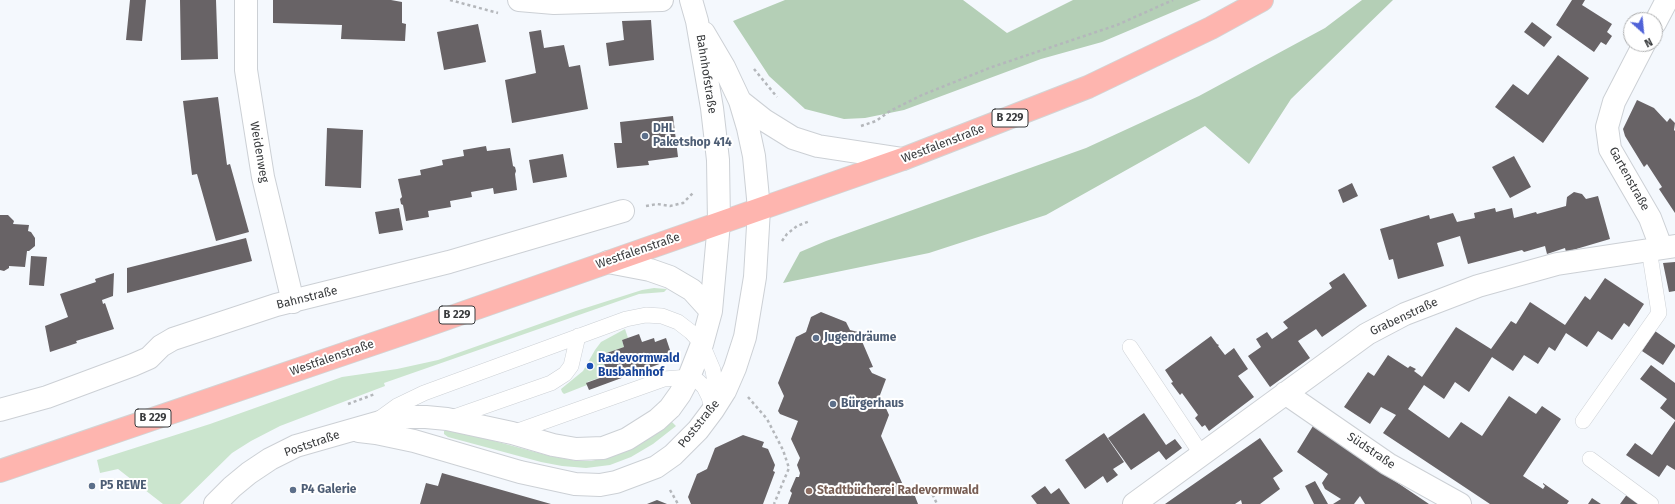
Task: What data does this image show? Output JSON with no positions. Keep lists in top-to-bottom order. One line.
{"streets":{"main road":["B 229","Westfalenstraße"],"street":["Bahnhofstraße","Weidenweg","Gartenstraße","Bahnstraße","Grabenstraße","Poststraße","Südstraße"]},"crossings":[["Bahnhofstraße","Westfalenstraße"],["Bahnhofstraße","Poststraße"],["Westfalenstraße","Poststraße"],["Weidenweg","Bahnstraße"],["Gartenstraße","Grabenstraße"],["Grabenstraße","Südstraße"]],"places":["DHL Paketshop 414","Jugendräume","Radevormwald Busbahnhof","Bürgerhaus","P5 REWE","P4 Galerie","Stadtbücherei Radevormwald"],"north":"bottom right"}
